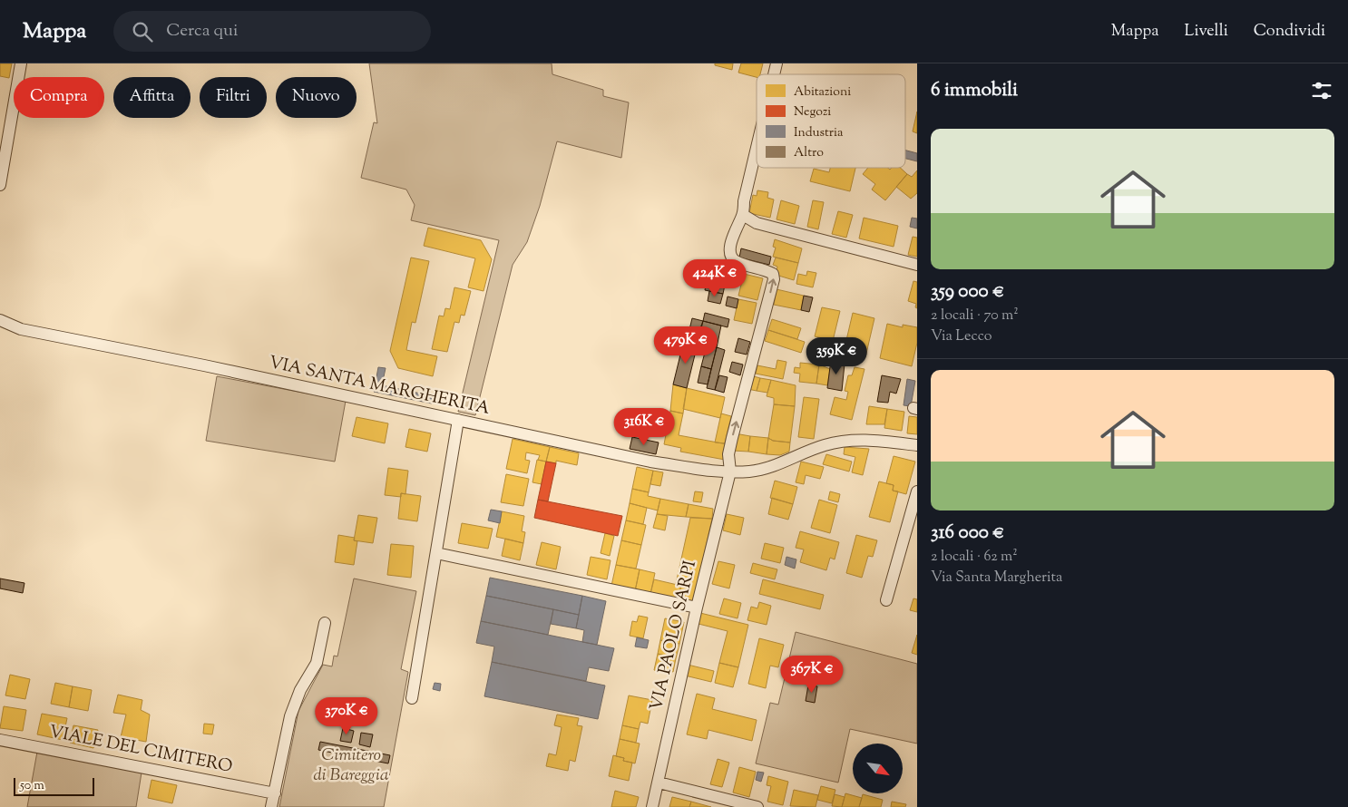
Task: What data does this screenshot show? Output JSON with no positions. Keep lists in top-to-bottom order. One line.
{"streets":{"street":["VIA SANTA MARGHERITA","VIA PAOLO SARPI","VIALE DEL CIMITERO"]},"crossings":[["VIA SANTA MARGHERITA","VIA PAOLO SARPI"]],"one_way":["VIA PAOLO SARPI"],"parks":["Cimitero di Bareggia"],"legend":["Abitazioni","Negozi","Industria","Altro"],"scale_bar":"50 m","north":"bottom right","page":{"header":"Mappa","search":"Cerca qui","nav":["Mappa","Livelli","Condividi"],"heading":"6 immobili","chip":["Compra","Affitta","Filtri","Nuovo"],"list":[{"name":"359 000 €","note":"2 locali · 70 m² · Via Lecco"},{"name":"316 000 €","note":"2 locali · 62 m² · Via Santa Margherita"}],"price":["424K €","479K €","359K €","316K €","367K €","370K €"],"scale":"50 m"}}
